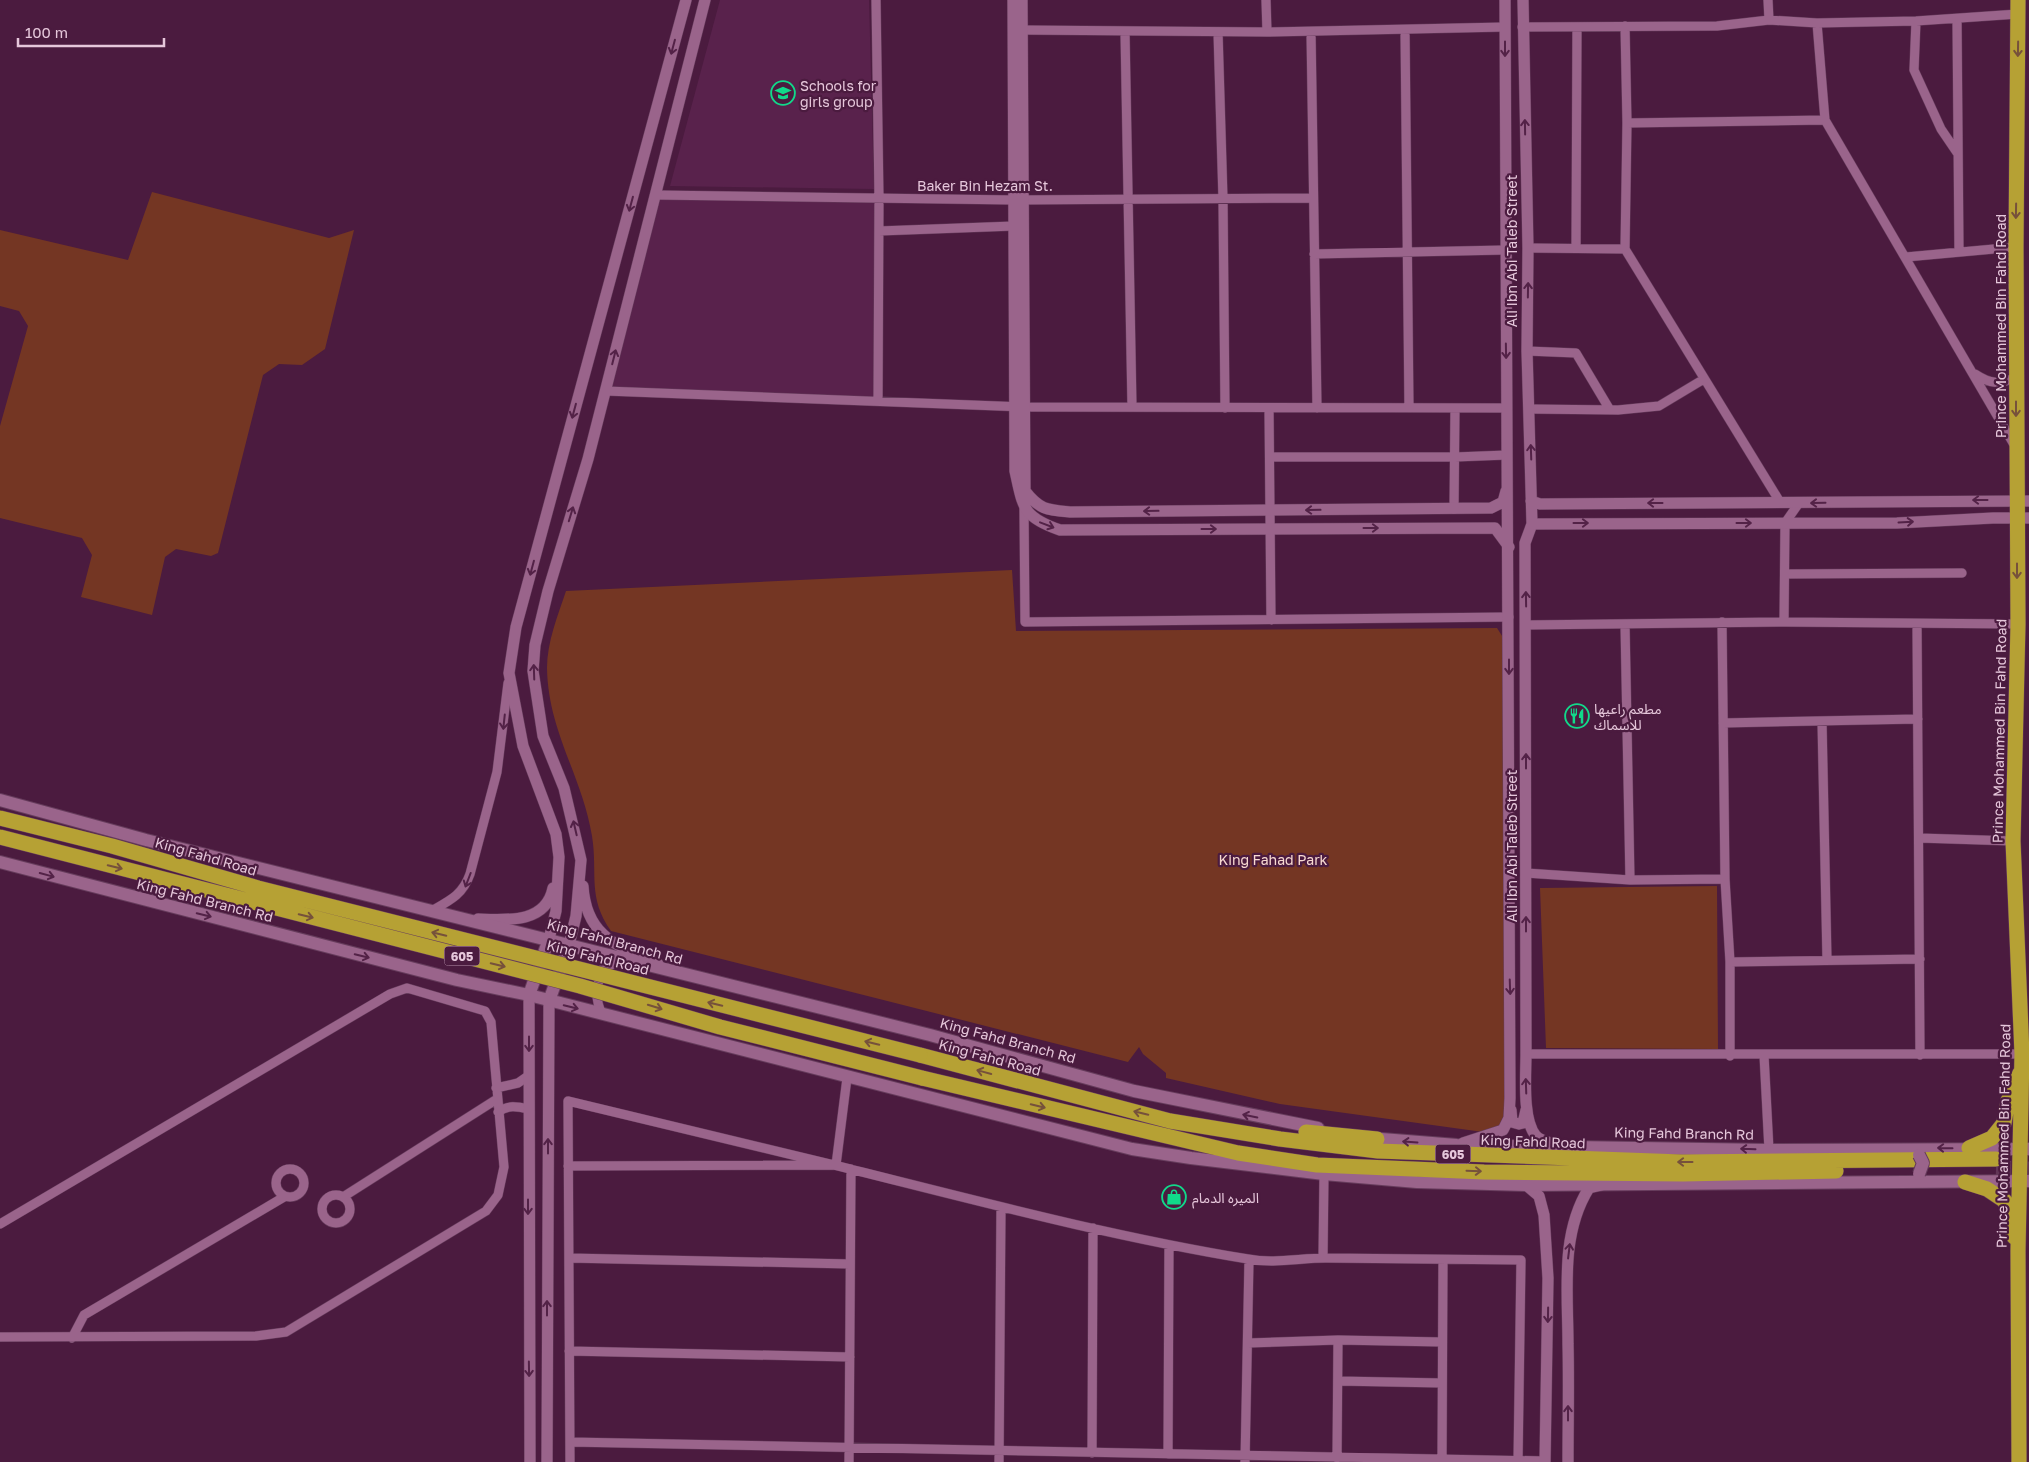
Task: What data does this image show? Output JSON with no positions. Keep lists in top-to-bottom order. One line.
{"streets":{"highway":["Prince Mohammed Bin Fahd Road","King Fahd Road","605"],"main road":["King Fahd Branch Rd"],"street":["Baker Bin Hezam St.","Ali Ibn Abi Taleb Street"]},"crossings":[["Ali Ibn Abi Taleb Street","King Fahd Branch Rd"],["Prince Mohammed Bin Fahd Road","King Fahd Branch Rd"]],"parks":["King Fahad Park"],"places":{"school or university":["Schools for girls group"],"restaurant":["مطعم راعيها للاسماك"],"shop":["الميره الدمام"]},"scale_bar":"100 m"}
